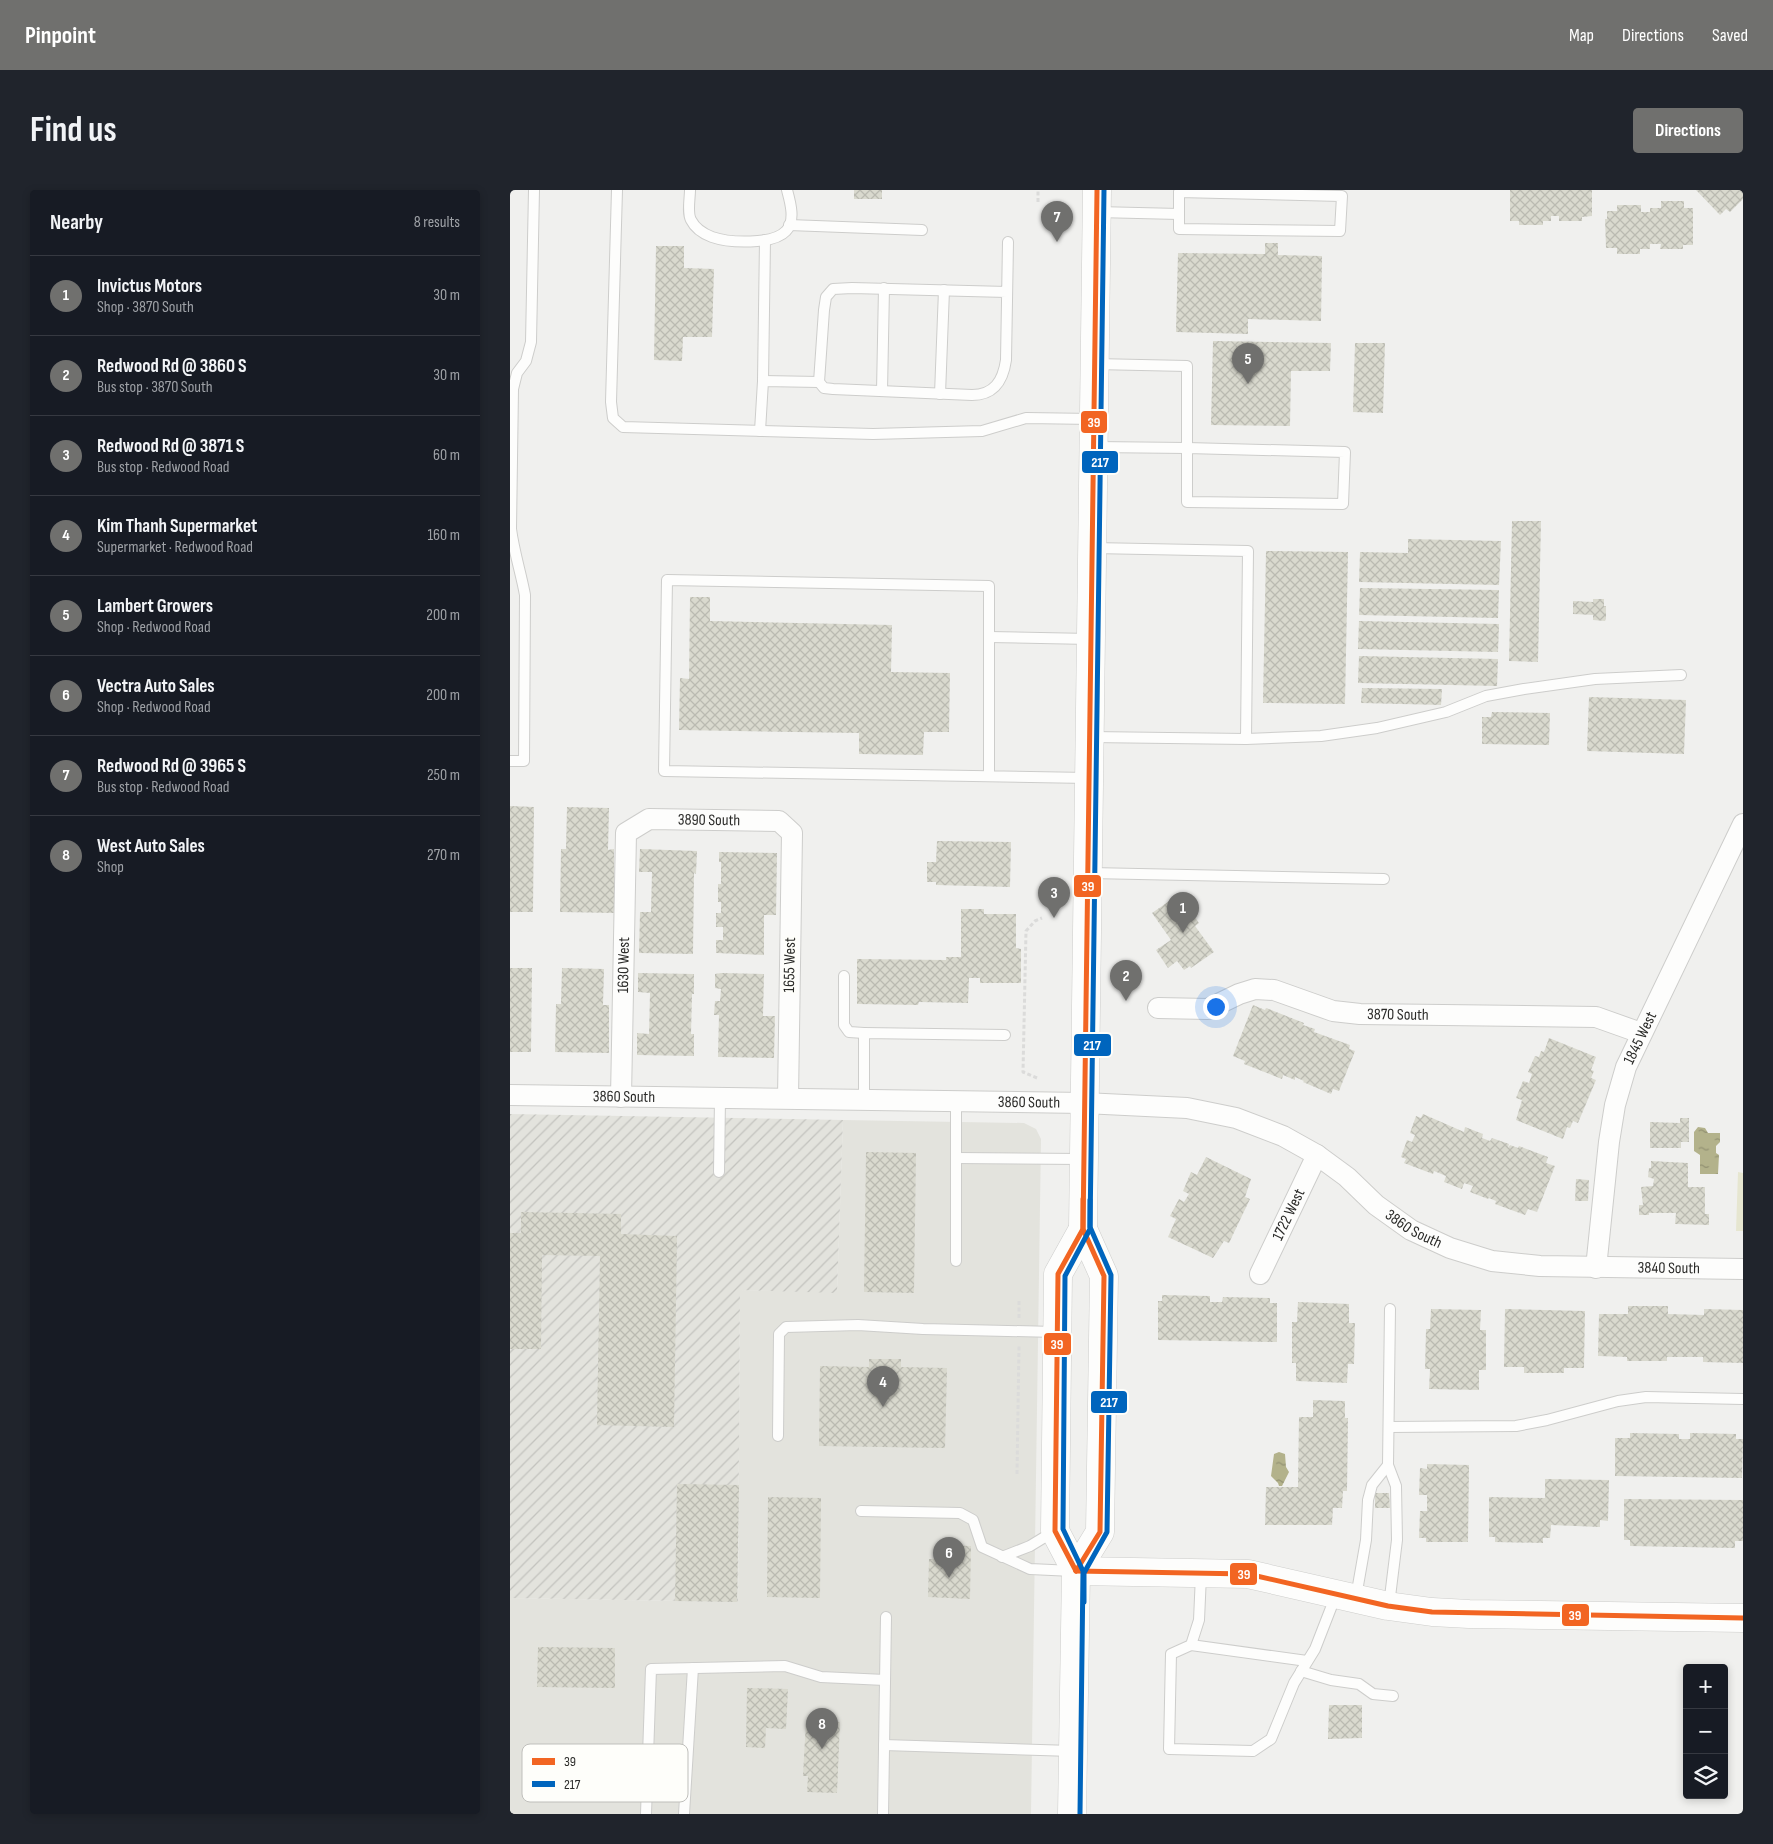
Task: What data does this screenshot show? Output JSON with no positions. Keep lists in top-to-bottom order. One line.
{"streets":{"street":["3890 South","1630 West","1655 West","3870 South","1845 West","3860 South","1722 West","3840 South"]},"crossings":[["3890 South","1630 West"],["3890 South","1655 West"],["1630 West","3860 South"],["1655 West","3860 South"],["3870 South","1845 West"],["1845 West","3860 South"],["1845 West","3840 South"],["3860 South","1722 West"],["3860 South","3840 South"]],"lines":["transit line 39","transit line 217"],"legend":["39","217"],"page":{"header":"Pinpoint","nav":["Map","Directions","Saved"],"buttons":"Directions","title":"Find us","heading":["Nearby","8 results"],"pins":["7","5","3","1","2","4","6","8"],"list":[{"mark":"1","name":"Invictus Motors","note":"Shop · 3870 South","value":"30 m"},{"mark":"2","name":"Redwood Rd @ 3860 S","note":"Bus stop · 3870 South","value":"30 m"},{"mark":"3","name":"Redwood Rd @ 3871 S","note":"Bus stop · Redwood Road","value":"60 m"},{"mark":"4","name":"Kim Thanh Supermarket","note":"Supermarket · Redwood Road","value":"160 m"},{"mark":"5","name":"Lambert Growers","note":"Shop · Redwood Road","value":"200 m"},{"mark":"6","name":"Vectra Auto Sales","note":"Shop · Redwood Road","value":"200 m"},{"mark":"7","name":"Redwood Rd @ 3965 S","note":"Bus stop · Redwood Road","value":"250 m"},{"mark":"8","name":"West Auto Sales","note":"Shop","value":"270 m"}],"map_buttons":["+","−"]}}
